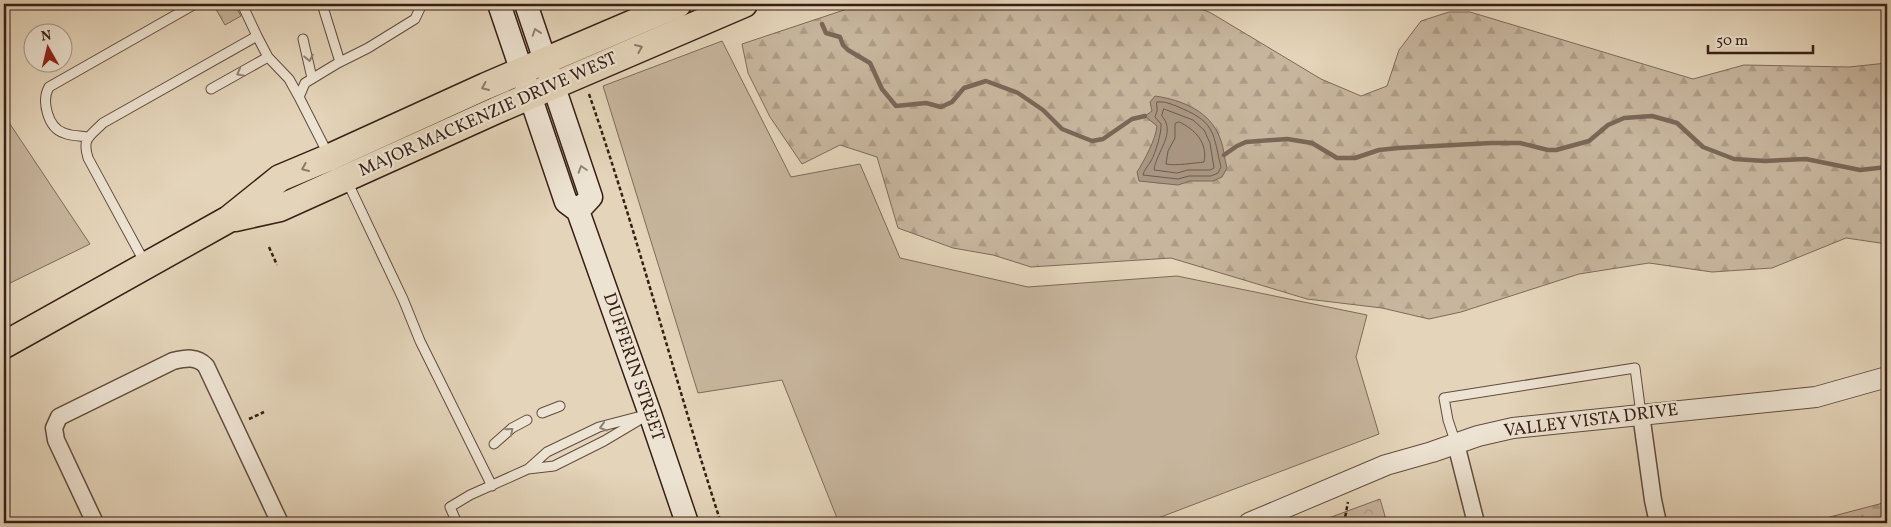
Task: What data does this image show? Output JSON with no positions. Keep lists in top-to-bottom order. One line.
{"streets":{"main road":["MAJOR MACKENZIE DRIVE WEST","DUFFERIN STREET"],"street":["VALLEY VISTA DRIVE"]},"crossings":[["MAJOR MACKENZIE DRIVE WEST","DUFFERIN STREET"]],"scale_bar":"50 m","north":"top"}
